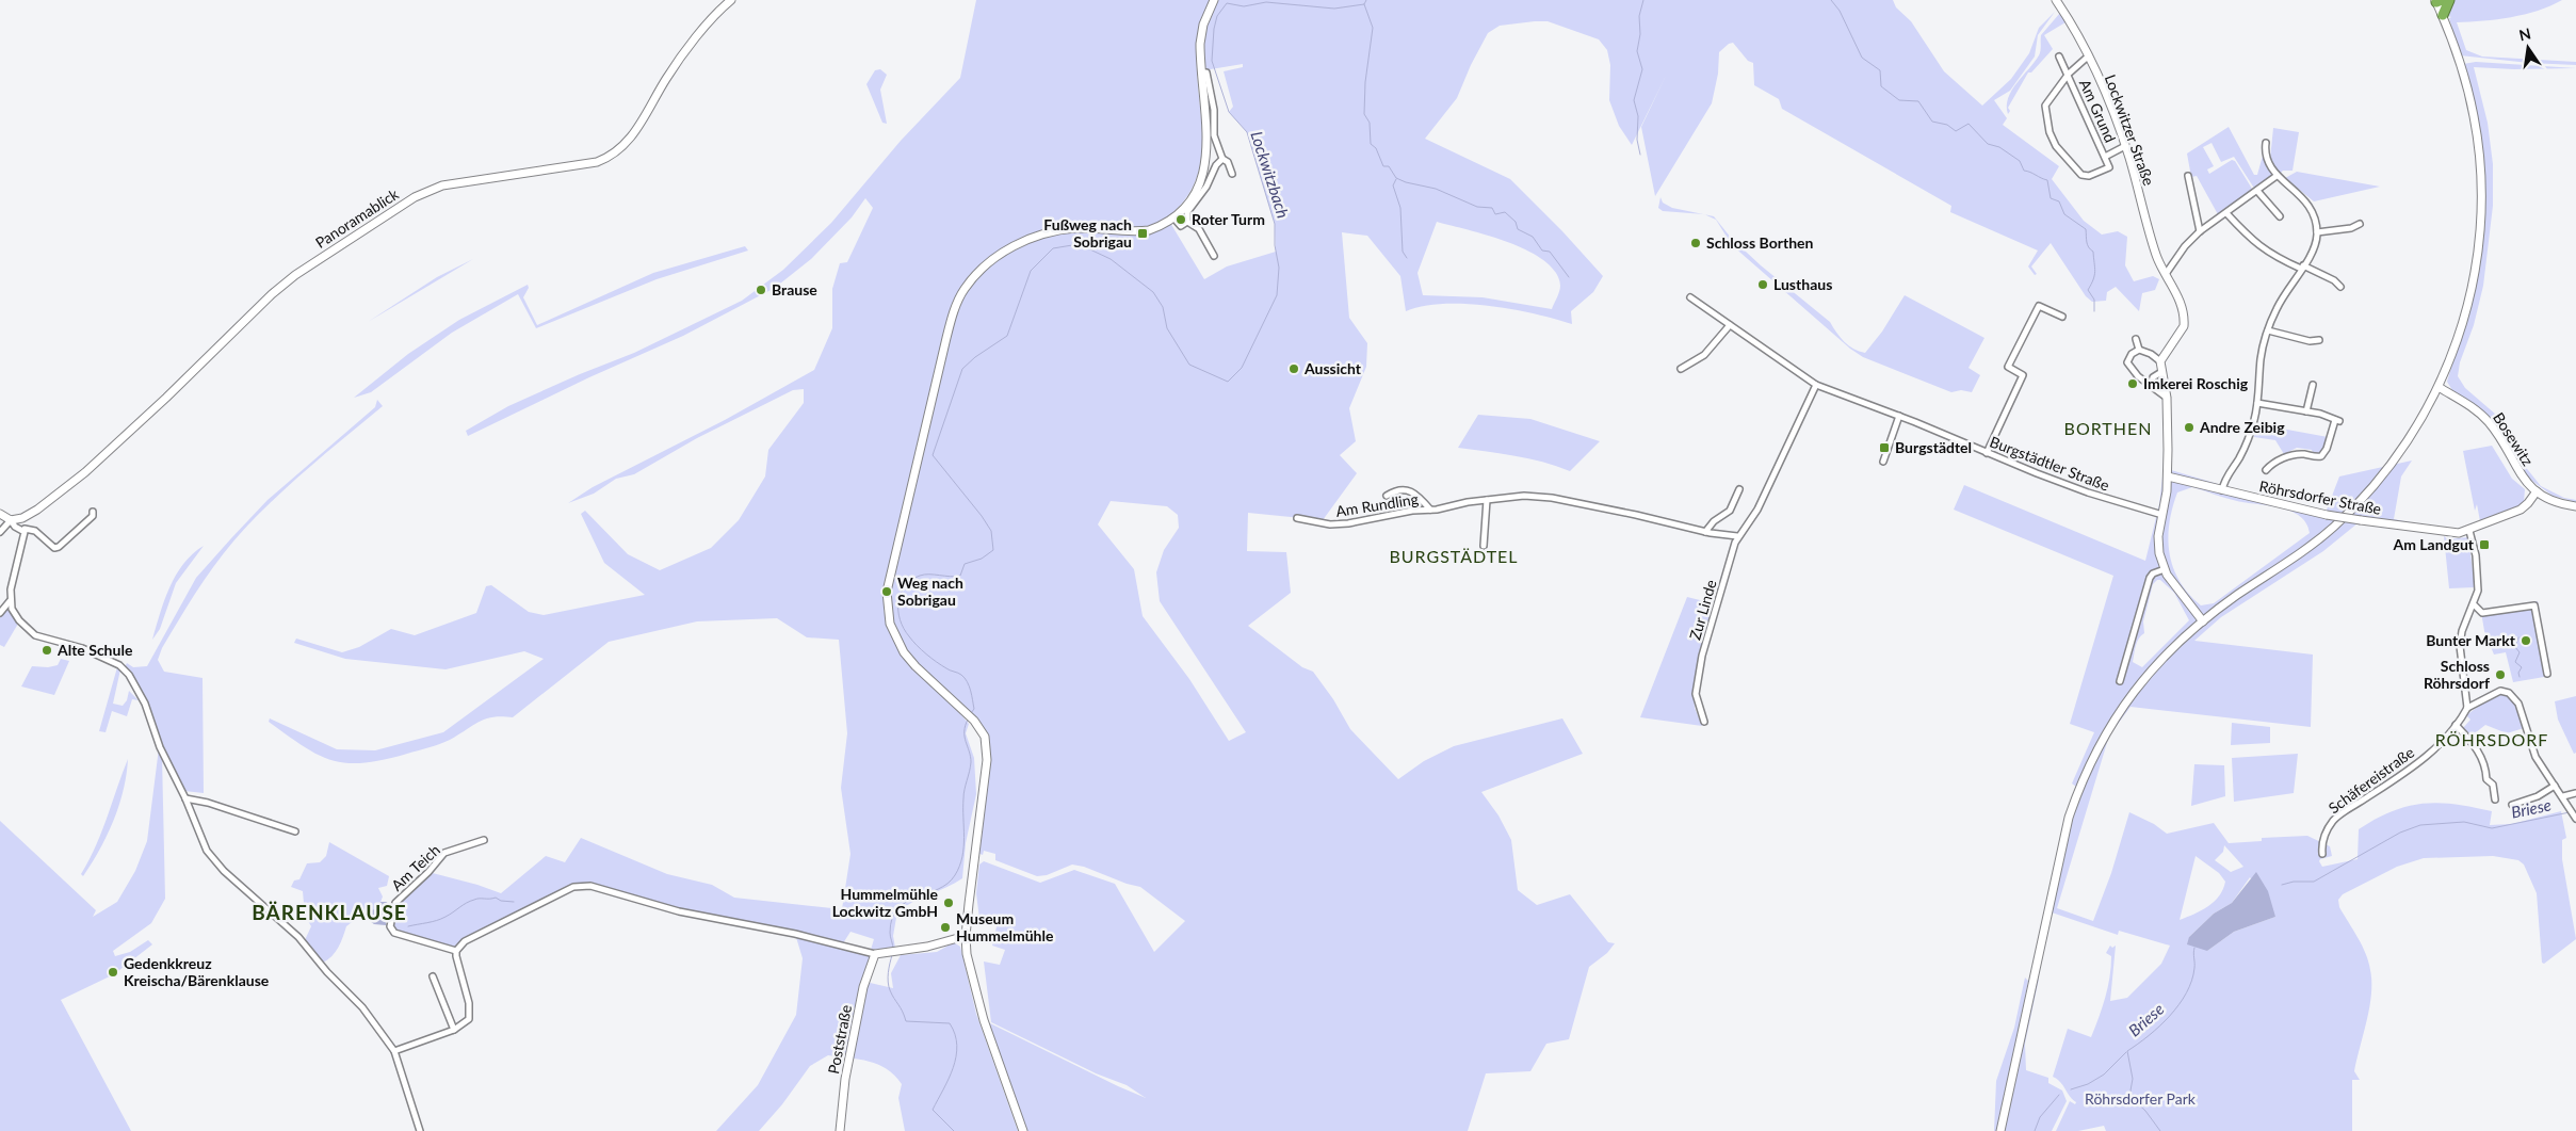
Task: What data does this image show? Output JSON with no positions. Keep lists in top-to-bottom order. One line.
{"streets":{"main road":["Lockwitzer Straße","Panoramablick","Bosewitz","Röhrsdorfer Straße","Poststraße"],"street":["Am Grund","Burgstädtler Straße","Am Rundling","Zur Linde","Schäfereistraße","Am Teich"]},"crossings":[["Am Grund","Lockwitzer Straße"],["Bosewitz","Röhrsdorfer Straße"]],"districts":["BORTHEN","BURGSTÄDTEL","RÖHRSDORF","BÄRENKLAUSE"],"water":["Lockwitzbach","Briese"],"parks":["Röhrsdorfer Park"],"places":{"other":["Roter Turm","Schloss Borthen","Lusthaus","Brause","Aussicht","Imkerei Roschig","Andre Zeibig","Weg nach Sobrigau","Bunter Markt","Alte Schule","Schloss Röhrsdorf","Hummelmühle Lockwitz GmbH","Museum Hummelmühle","Gedenkkreuz Kreischa/Bärenklause"],"transit":["Fußweg nach Sobrigau","Burgstädtel","Am Landgut"]},"north":"top"}
